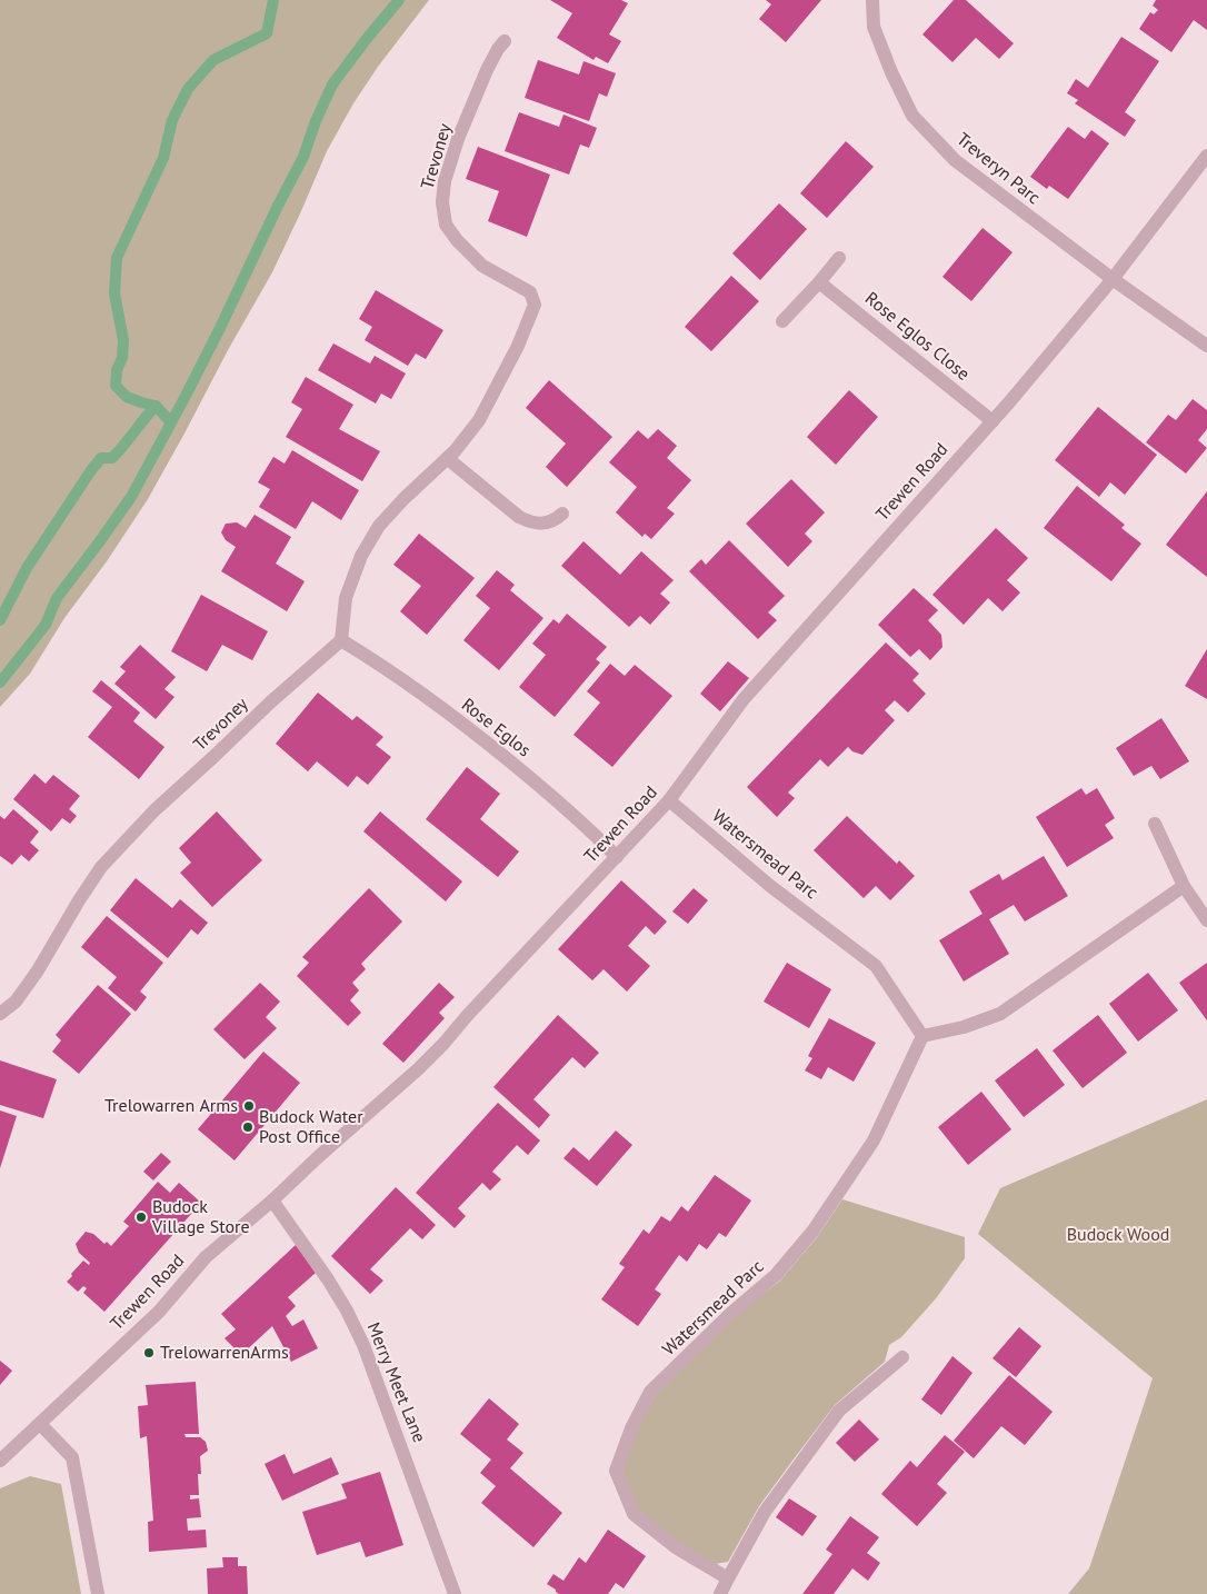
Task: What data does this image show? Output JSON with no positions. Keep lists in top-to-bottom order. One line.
{"streets":{"street":["Trevoney","Treveryn Parc","Rose Eglos Close","Trewen Road","Rose Eglos","Watersmead Parc","Merry Meet Lane"]},"crossings":[["Trevoney","Rose Eglos"],["Treveryn Parc","Trewen Road"],["Rose Eglos Close","Trewen Road"],["Trewen Road","Rose Eglos"],["Trewen Road","Watersmead Parc"],["Trewen Road","Merry Meet Lane"]],"parks":["Budock Wood"],"places":["Trelowarren Arms","Budock Water Post Office","Budock Village Store","TrelowarrenArms"]}
